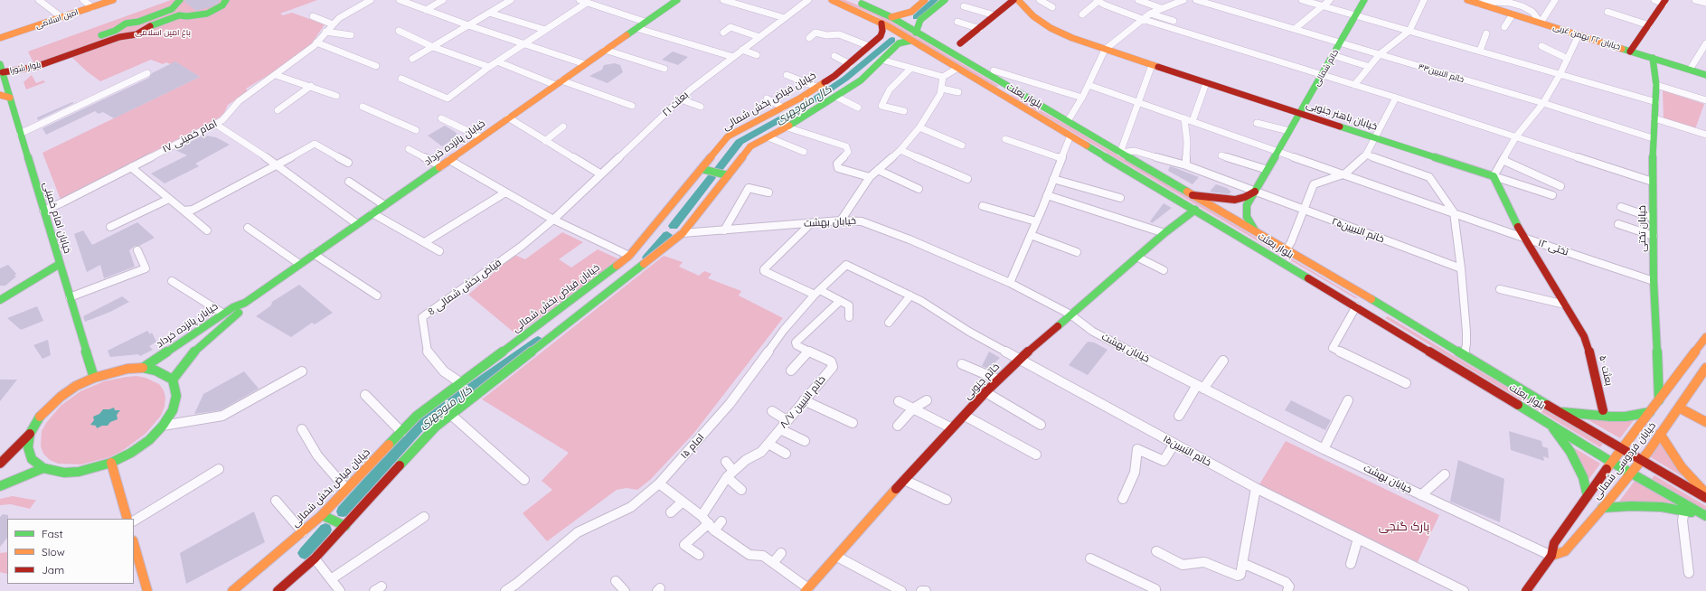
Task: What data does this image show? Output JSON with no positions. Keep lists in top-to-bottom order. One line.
{"streets":{"main road":["امین اسلامی","خیابان ۲۲ بهمن غربی","بلوار شورا","خاتم شمالی","بلوار بعثت","خیابان فیاض بخش شمالی","خیابان باهنر جنوبی","خیابان پانزده خرداد","خیابان امام خمینی","خیابان تختی","بعثت ۵۰","خاتم جنوبی","خیابان فردوسی شمالی"],"street":["خاتم النبیین۳۳","بعثت ۲۱","امام خمینی ۱۷","خیابان بهشت","خاتم النبیین۲۵","تختی ۱۲","فیاض بخش شمالی 8","خاتم النبیین ۸/۷","امام ۱۵","خاتم النببین۱۵"]},"crossings":[["خیابان ۲۲ بهمن غربی","خیابان تختی"],["بلوار شورا","خیابان امام خمینی"],["خاتم شمالی","خاتم النبیین۳۳"],["خاتم شمالی","بلوار بعثت"],["خاتم شمالی","خیابان باهنر جنوبی"],["خاتم شمالی","خاتم النبیین۲۵"],["خاتم شمالی","تختی ۱۲"],["خاتم النبیین۳۳","خیابان تختی"],["بلوار بعثت","خیابان فیاض بخش شمالی"],["بلوار بعثت","خاتم النبیین۲۵"],["بلوار بعثت","خاتم جنوبی"],["بلوار بعثت","خیابان فردوسی شمالی"],["خیابان فیاض بخش شمالی","فیاض بخش شمالی 8"],["بعثت ۲۱","فیاض بخش شمالی 8"],["امام خمینی ۱۷","خیابان امام خمینی"],["خیابان بهشت","خاتم جنوبی"],["خیابان بهشت","خیابان فردوسی شمالی"],["خیابان تختی","تختی ۱۲"],["خیابان تختی","خیابان فردوسی شمالی"],["خاتم جنوبی","خاتم النببین۱۵"],["امام ۱۵","خاتم النببین۱۵"]],"water":["کال منوچهری"],"parks":["باغ امین اسلامی","پارک گنجی"],"legend":["Fast","Slow","Jam"]}
